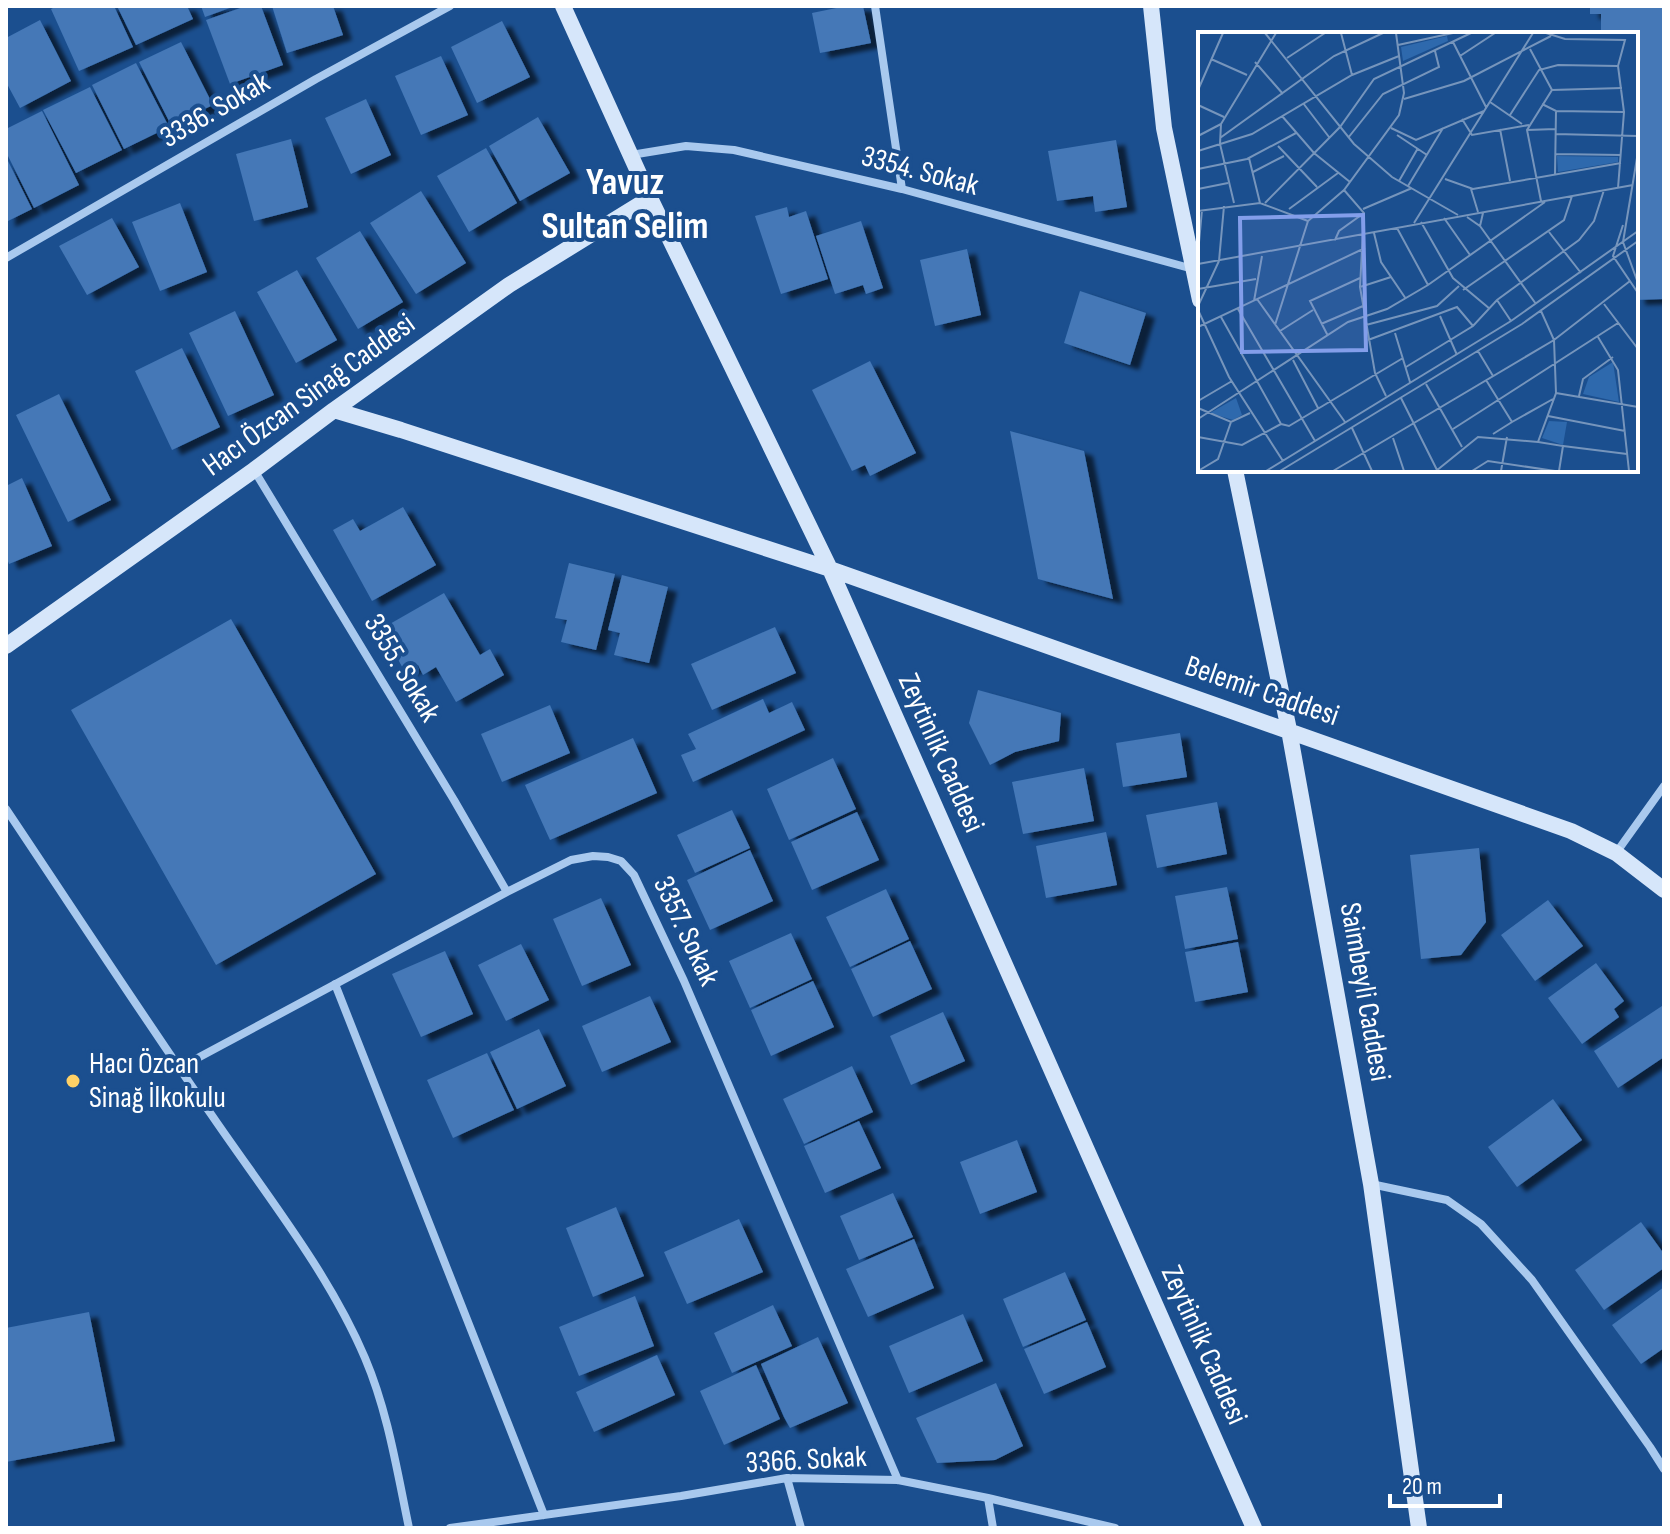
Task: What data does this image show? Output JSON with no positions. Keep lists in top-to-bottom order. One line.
{"streets":{"street":["3336. Sokak","3354. Sokak","Hacı Özcan Sinağ Caddesi","3355. Sokak","Belemir Caddesi","Zeytinlik Caddesi","3357. Sokak","Saimbeyli Caddesi","3366. Sokak"]},"crossings":[["3354. Sokak","Zeytinlik Caddesi"],["Hacı Özcan Sinağ Caddesi","3355. Sokak"],["Hacı Özcan Sinağ Caddesi","Belemir Caddesi"],["Hacı Özcan Sinağ Caddesi","Zeytinlik Caddesi"],["3355. Sokak","3357. Sokak"],["Belemir Caddesi","Zeytinlik Caddesi"],["Belemir Caddesi","Saimbeyli Caddesi"],["3357. Sokak","3366. Sokak"]],"districts":["Yavuz Sultan Selim"],"places":["Hacı Özcan Sinağ İlkokulu"],"scale_bar":"20 m"}
